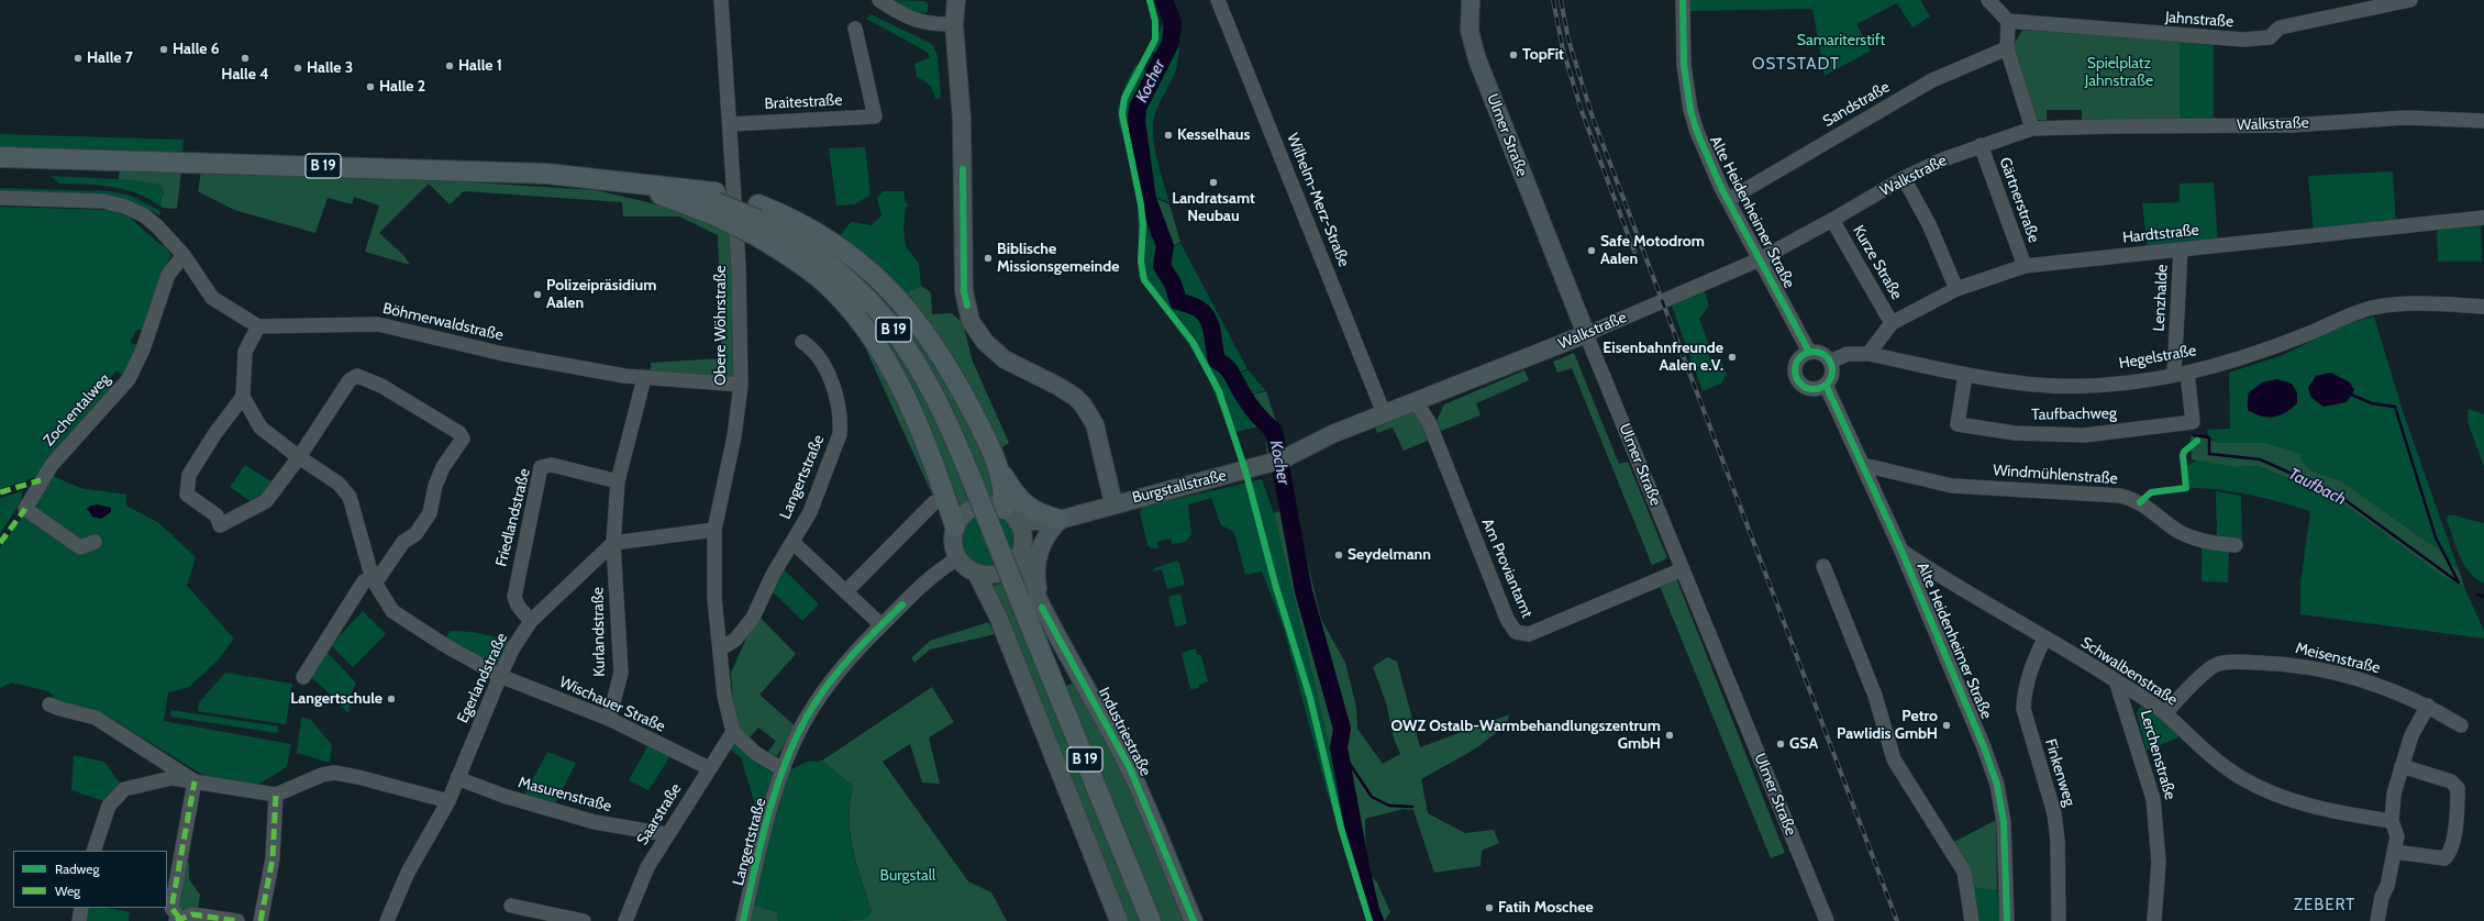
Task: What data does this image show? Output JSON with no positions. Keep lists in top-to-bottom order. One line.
{"streets":{"highway":["B 19"],"main road":["Walkstraße","Ulmer Straße","Burgstallstraße","Industriestraße"],"street":["Jahnstraße","Braitestraße","Sandstraße","Wilhelm-Merz-Straße","Gärtnerstraße","Alte Heidenheimer Straße","Hardtstraße","Kurze Straße","Lenzhalde","Böhmerwaldstraße","Obere Wöhrstraße","Hegelstraße","Zochentalweg","Taufbachweg","Windmühlenstraße","Langertstraße","Friedlandstraße","Am Proviantamt","Kurlandstraße","Meisenstraße","Schwalbenstraße","Egerlandstraße","Wischauer Straße","Lerchenstraße","Finkenweg","Masurenstraße","Saarstraße"]},"crossings":[["Braitestraße","Obere Wöhrstraße"],["Sandstraße","Alte Heidenheimer Straße"],["Walkstraße","Ulmer Straße"],["Walkstraße","Wilhelm-Merz-Straße"],["Walkstraße","Gärtnerstraße"],["Walkstraße","Alte Heidenheimer Straße"],["Walkstraße","Kurze Straße"],["Walkstraße","Burgstallstraße"],["Walkstraße","Am Proviantamt"],["Ulmer Straße","Am Proviantamt"],["Wilhelm-Merz-Straße","Burgstallstraße"],["Gärtnerstraße","Hardtstraße"],["Alte Heidenheimer Straße","Hegelstraße"],["Alte Heidenheimer Straße","Windmühlenstraße"],["Alte Heidenheimer Straße","Schwalbenstraße"],["Hardtstraße","Kurze Straße"],["Hardtstraße","Lenzhalde"],["Hardtstraße","Hegelstraße"],["Lenzhalde","Hegelstraße"],["Lenzhalde","Taufbachweg"],["Böhmerwaldstraße","Obere Wöhrstraße"],["Obere Wöhrstraße","Langertstraße"],["Hegelstraße","Taufbachweg"],["Burgstallstraße","Industriestraße"],["Friedlandstraße","Egerlandstraße"],["Kurlandstraße","Egerlandstraße"],["Kurlandstraße","Wischauer Straße"],["Meisenstraße","Schwalbenstraße"],["Schwalbenstraße","Lerchenstraße"],["Schwalbenstraße","Finkenweg"],["Egerlandstraße","Wischauer Straße"],["Egerlandstraße","Masurenstraße"],["Wischauer Straße","Saarstraße"],["Masurenstraße","Saarstraße"]],"districts":["OSTSTADT","ZEBERT"],"water":["Kocher","Taufbach"],"parks":["Samariterstift","Spielplatz Jahnstraße","Burgstall"],"places":["Halle 6","TopFit","Halle 7","Halle 4","Halle 1","Halle 3","Halle 2","Kesselhaus","Landratsamt Neubau","Safe Motodrom Aalen","Biblische Missionsgemeinde","Polizeipräsidium Aalen","Eisenbahnfreunde Aalen e.V.","Seydelmann","Langertschule","Petro Pawlidis GmbH","OWZ Ostalb-Warmbehandlungszentrum GmbH","GSA","Fatih Moschee"],"legend":["Radweg","Weg"]}
